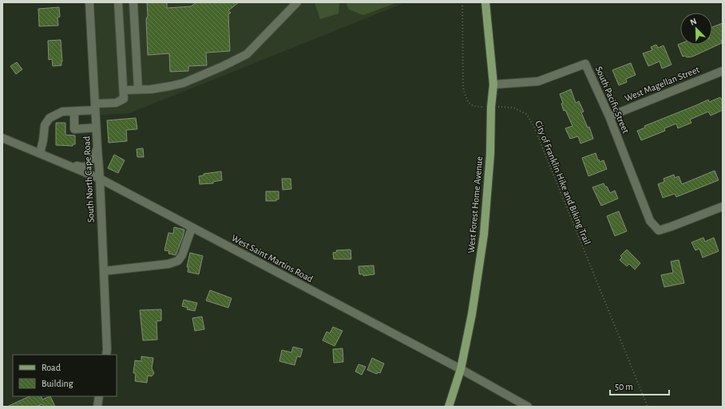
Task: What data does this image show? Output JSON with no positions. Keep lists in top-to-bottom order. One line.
{"streets":{"main road":["West Forest Home Avenue"],"street":["West Magellan Street","South Pacific Street","South North Cape Road","West Saint Martins Road"],"path":["City of Franklin Hike and Biking Trail"]},"crossings":[["West Magellan Street","South Pacific Street"],["South Pacific Street","West Forest Home Avenue"],["South North Cape Road","West Saint Martins Road"],["City of Franklin Hike and Biking Trail","West Forest Home Avenue"],["West Forest Home Avenue","West Saint Martins Road"]],"legend":["Road","Building"],"scale_bar":"50 m","north":"top left"}
